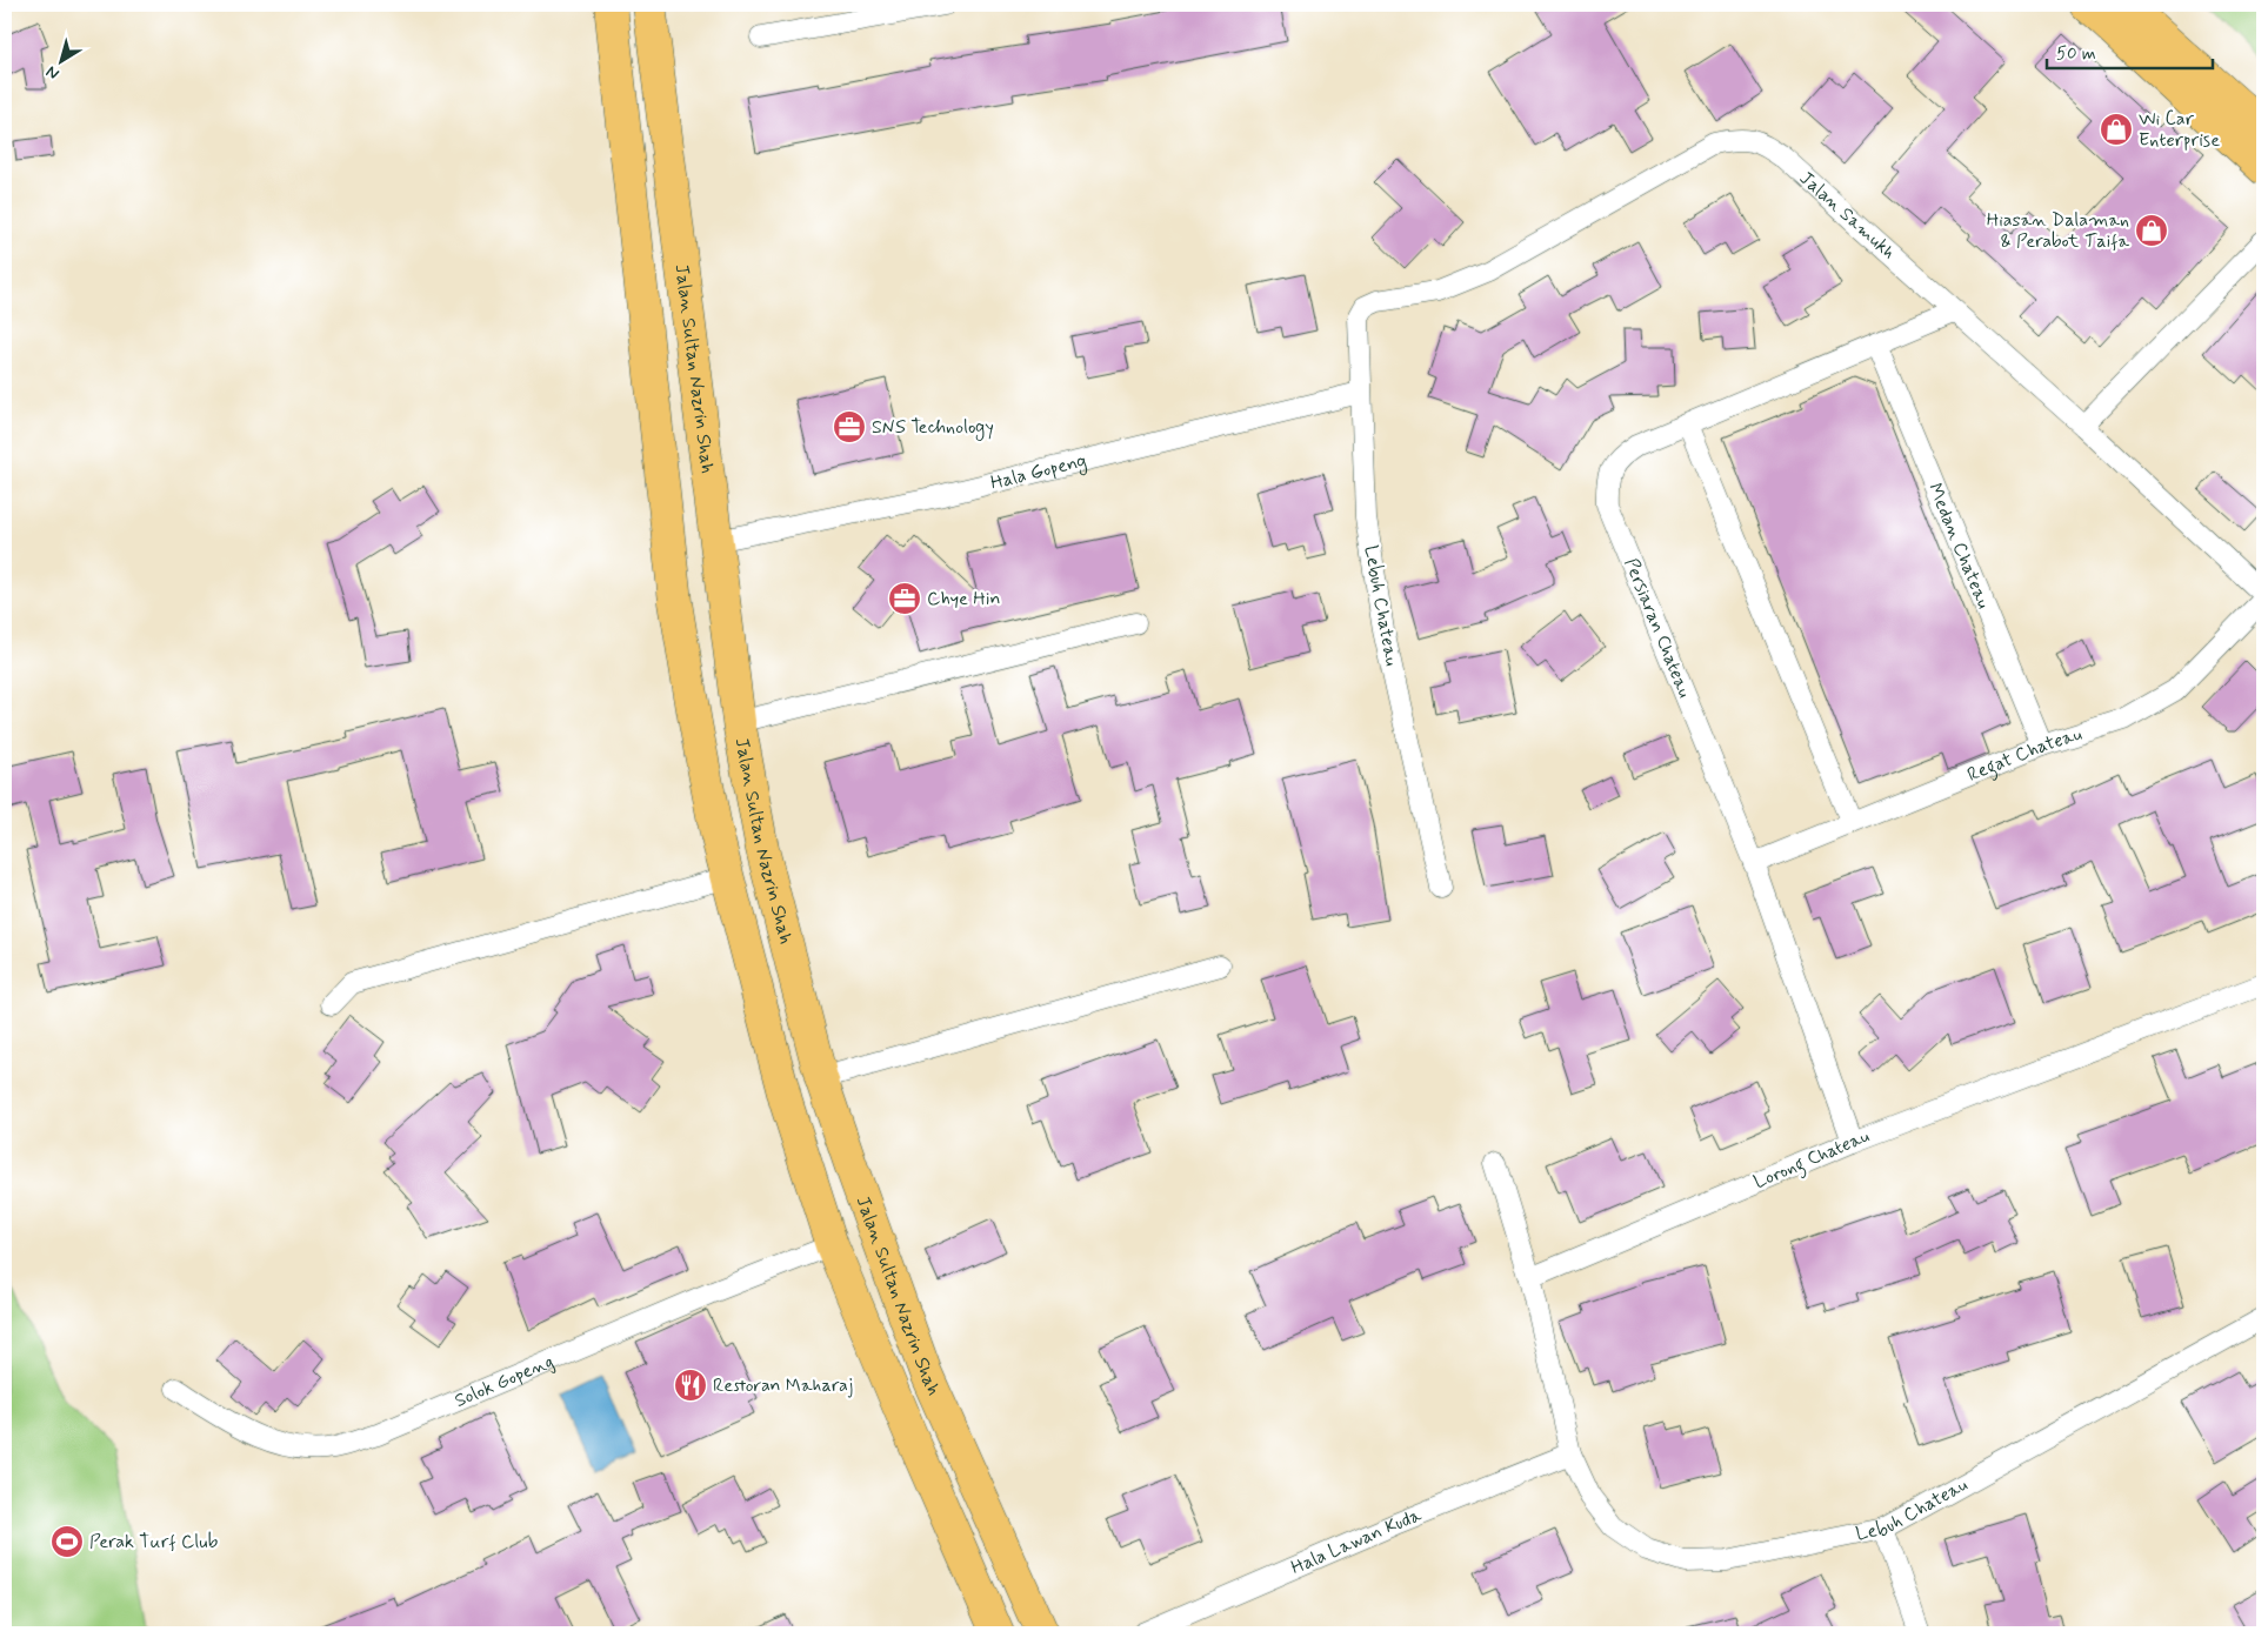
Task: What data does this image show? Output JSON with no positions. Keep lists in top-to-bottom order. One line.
{"streets":{"main road":["Jalan Sultan Nazrin Shah"],"street":["Jalan Samukh","Hala Gopeng","Medan Chateau","Lebuh Chateau","Persiaran Chateau","Regat Chateau","Lorong Chateau","Solok Gopeng","Hala Lawan Kuda"]},"crossings":[["Jalan Samukh","Lebuh Chateau"],["Jalan Samukh","Persiaran Chateau"],["Jalan Sultan Nazrin Shah","Hala Gopeng"],["Jalan Sultan Nazrin Shah","Solok Gopeng"],["Hala Gopeng","Lebuh Chateau"],["Medan Chateau","Persiaran Chateau"],["Medan Chateau","Regat Chateau"],["Lebuh Chateau","Hala Lawan Kuda"],["Persiaran Chateau","Regat Chateau"],["Persiaran Chateau","Lorong Chateau"]],"places":{"shop":["Wi Car Enterprise","Hiasan Dalaman & Perabot Taifa"],"office":["SNS Technology","Chye Hin"],"restaurant":["Restoran Maharaj"],"sports":["Perak Turf Club"]},"scale_bar":"50 m","north":"bottom left"}
